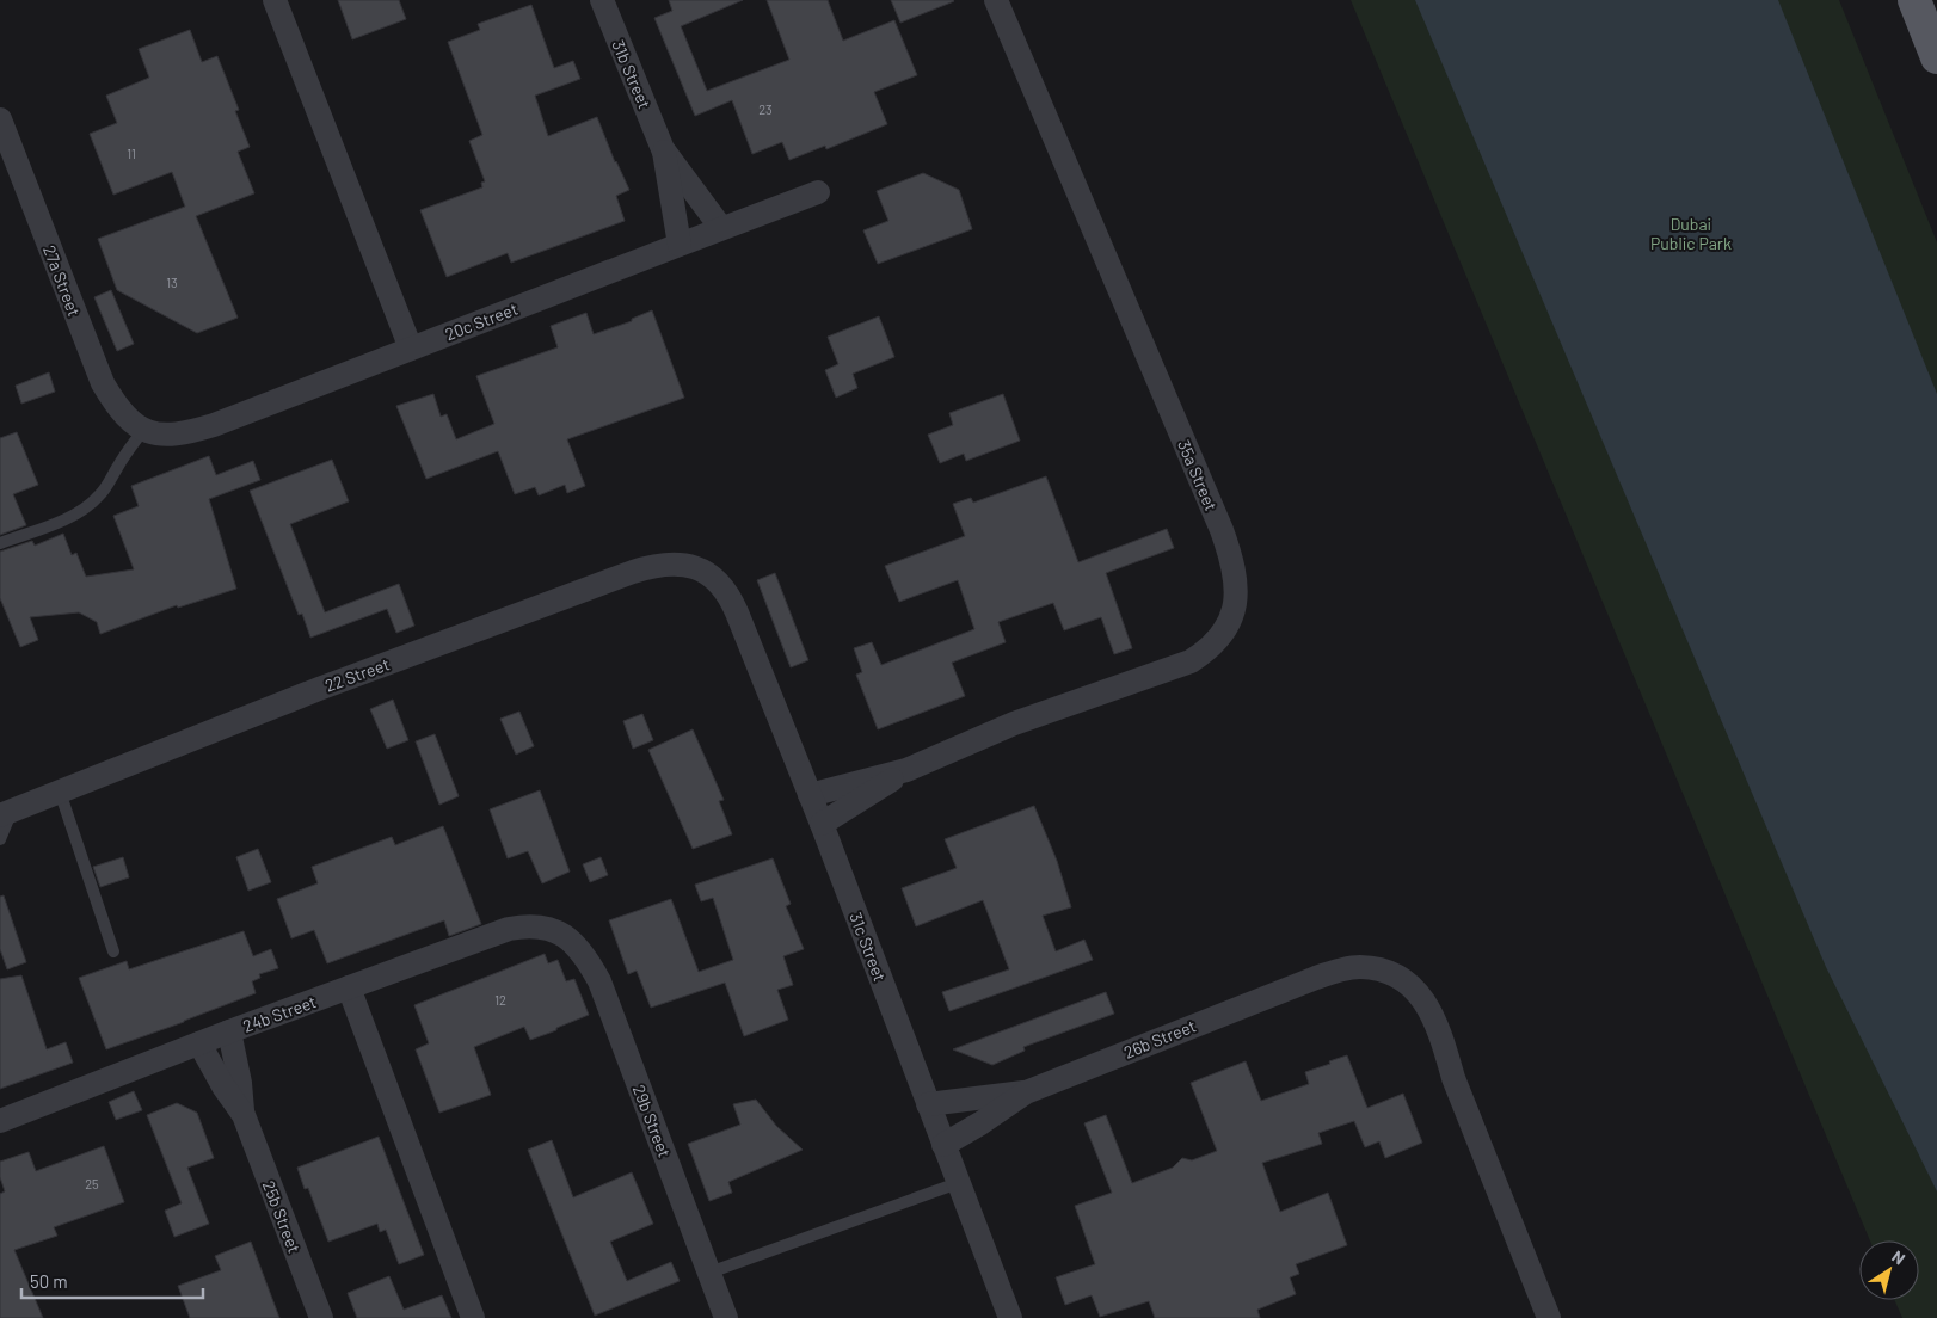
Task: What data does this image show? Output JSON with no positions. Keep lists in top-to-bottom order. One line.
{"streets":{"street":["31b Street","27a Street","20c Street","35a Street","22 Street","31c Street","24b Street","26b Street","29b Street","25b Street"]},"crossings":[["31b Street","20c Street"],["27a Street","20c Street"],["35a Street","31c Street"],["22 Street","31c Street"],["31c Street","26b Street"],["24b Street","29b Street"],["24b Street","25b Street"]],"parks":["Dubai Public Park"],"house_numbers":["23","11","13","12","25"],"scale_bar":"50 m","north":"top right"}
